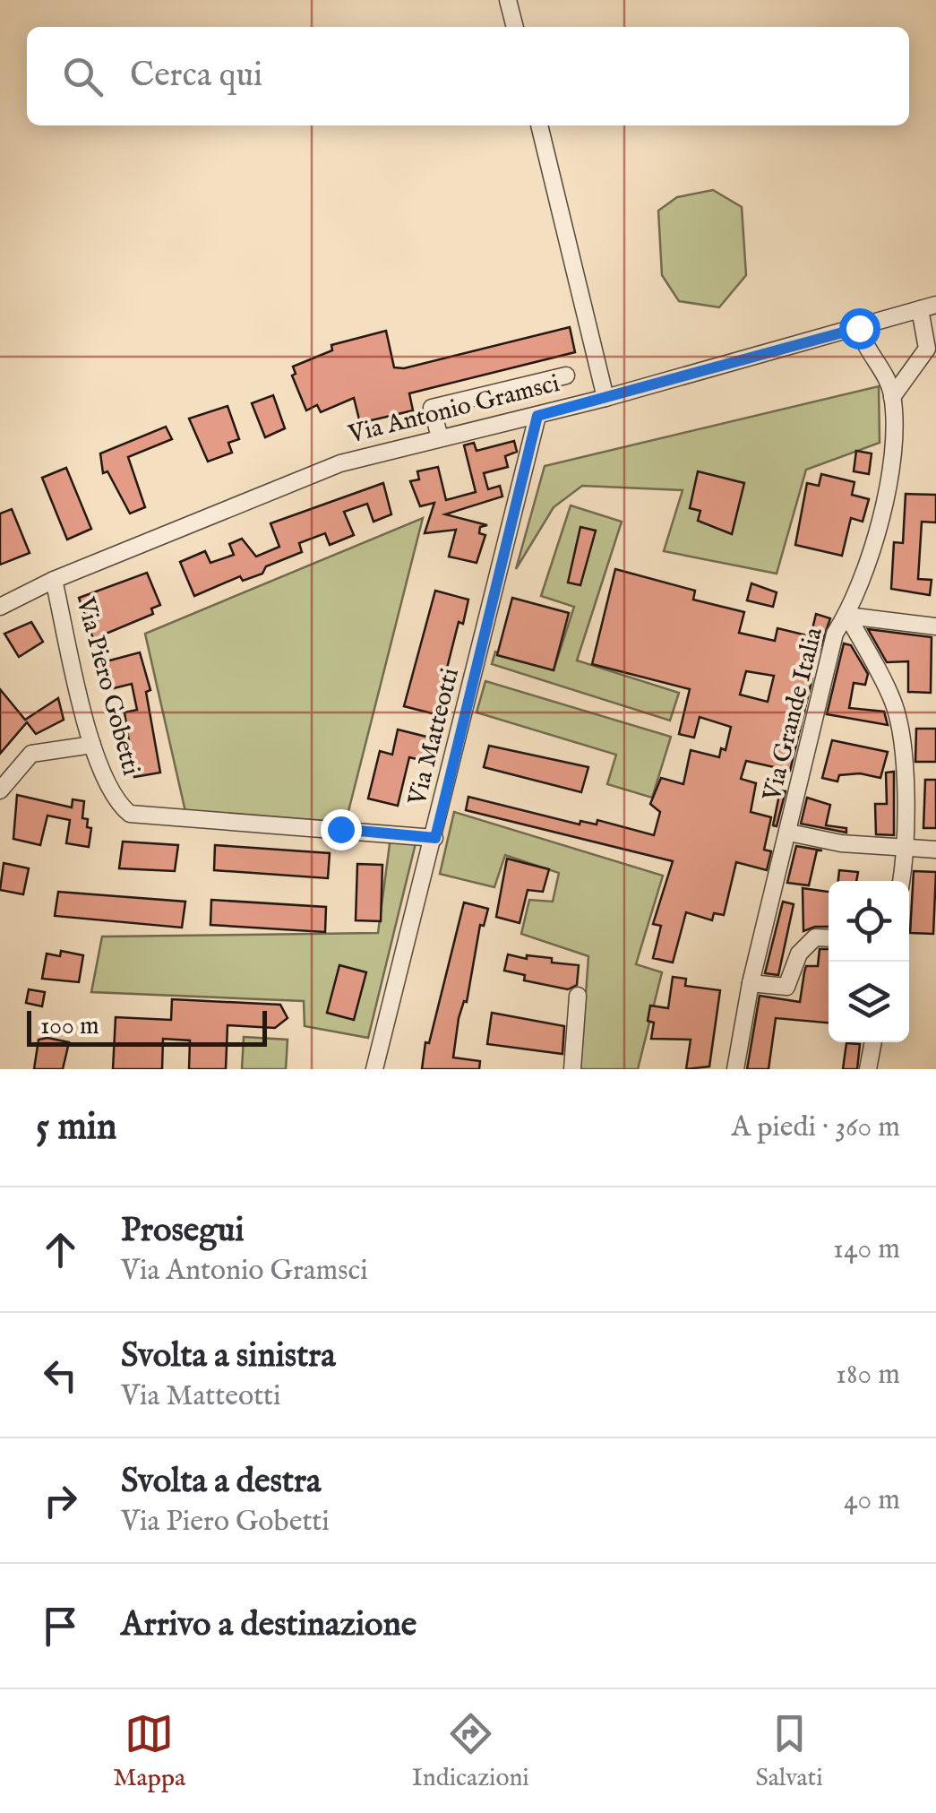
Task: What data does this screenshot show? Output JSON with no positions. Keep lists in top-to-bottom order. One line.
{"streets":{"street":["Via Antonio Gramsci","Via Piero Gobetti","Via Grande Italia","Via Matteotti"]},"crossings":[["Via Antonio Gramsci","Via Piero Gobetti"],["Via Antonio Gramsci","Via Grande Italia"],["Via Antonio Gramsci","Via Matteotti"],["Via Piero Gobetti","Via Matteotti"]],"scale_bar":"100 m","page":{"search":"Cerca qui","scale":"100 m","heading":["5 min","A piedi · 360 m"],"list":[["Prosegui","Via Antonio Gramsci","140 m"],["Svolta a sinistra","Via Matteotti","180 m"],["Svolta a destra","Via Piero Gobetti","40 m"],"Arrivo a destinazione"],"nav":["Mappa","Indicazioni","Salvati"]}}
